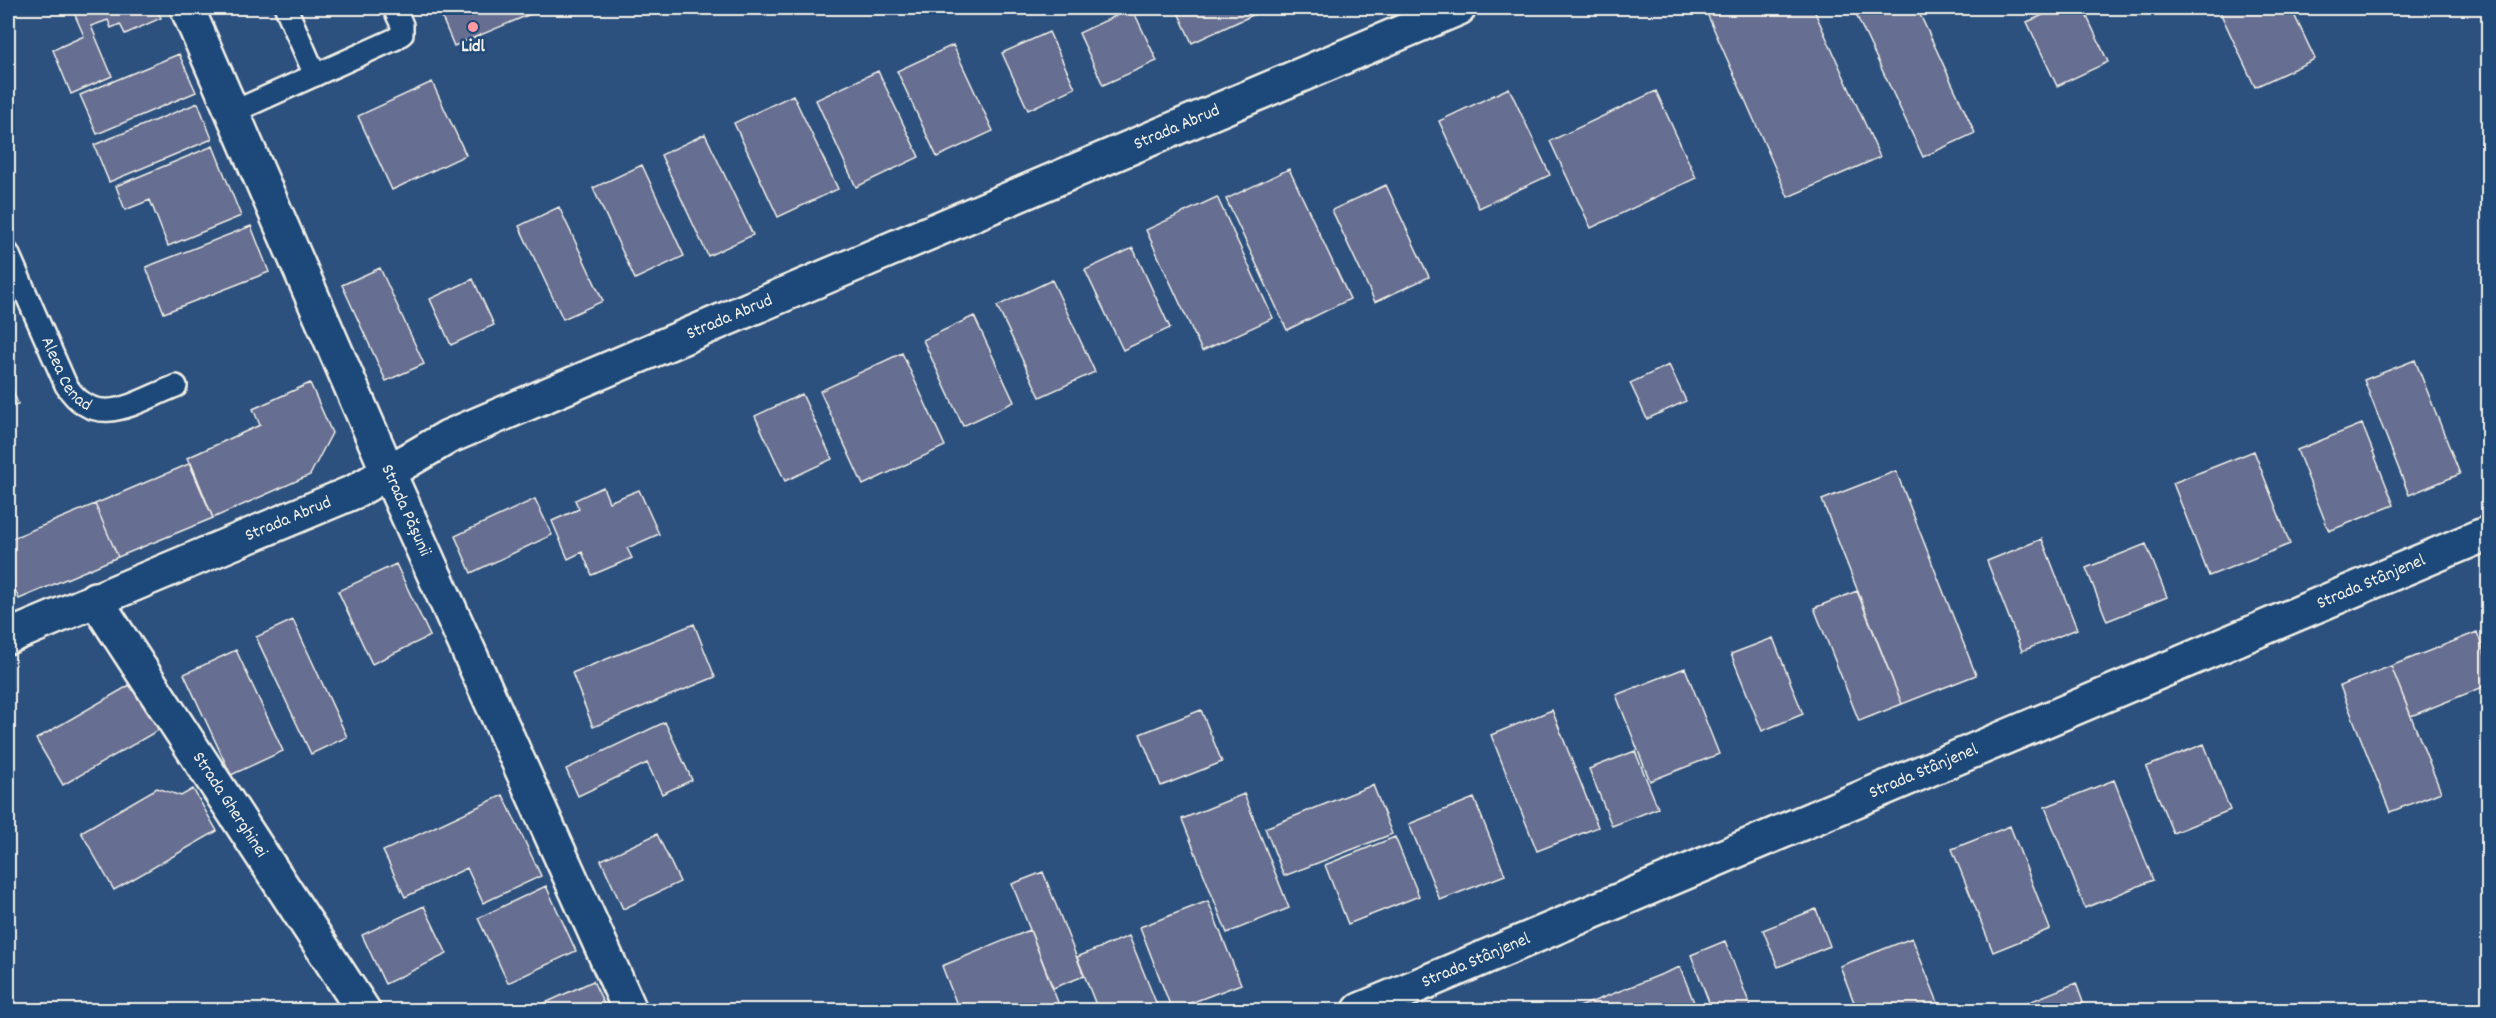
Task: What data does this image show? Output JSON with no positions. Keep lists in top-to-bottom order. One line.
{"streets":{"street":["Strada Abrud","Strada Pășunii","Strada Stânjenel","Strada Gherghinei"],"lane":["Aleea Cenad"]},"crossings":[["Strada Abrud","Strada Pășunii"],["Strada Abrud","Strada Gherghinei"]],"places":["Lidl"]}
